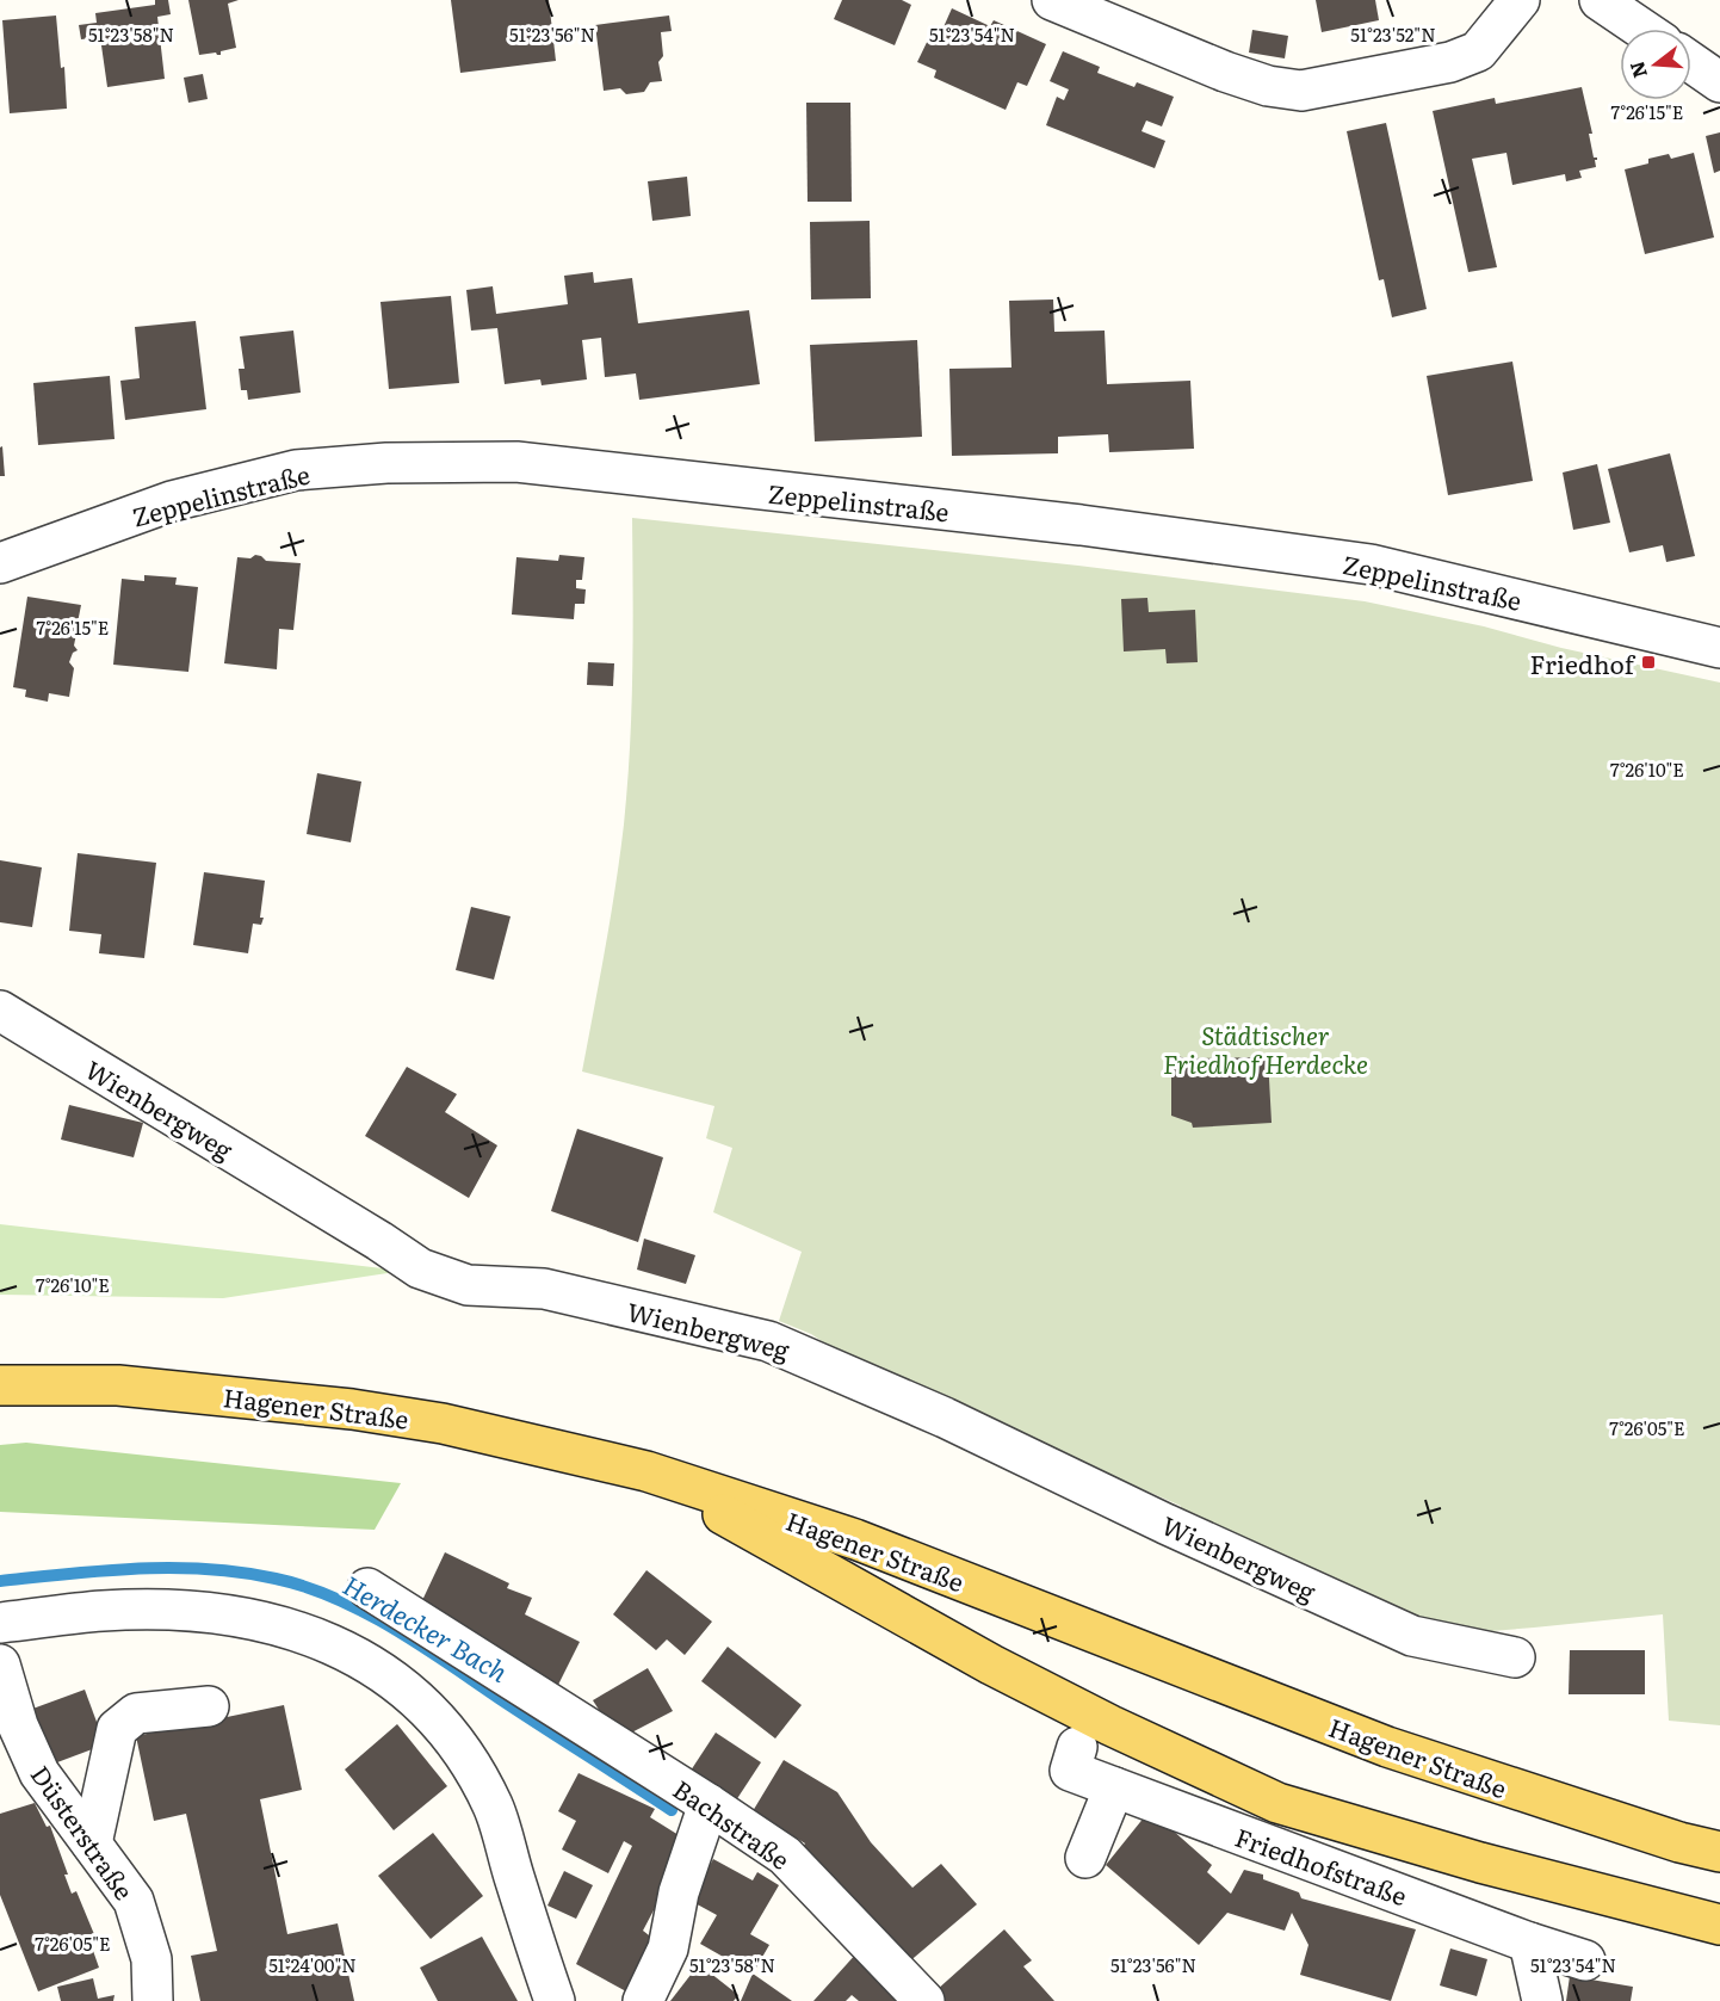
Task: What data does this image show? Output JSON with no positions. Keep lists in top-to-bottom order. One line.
{"streets":{"main road":["Hagener Straße"],"street":["Zeppelinstraße","Wienbergweg","Bachstraße","Düsterstraße","Friedhofstraße"]},"water":["Herdecker Bach"],"parks":["Städtischer Friedhof Herdecke"],"places":{"transit":["Friedhof"]},"north":"left","coordinates":["51°23'58\"N","51°23'56\"N","51°23'54\"N","51°23'52\"N","7°26'15\"E","7°26'10\"E","7°26'05\"E","51°24'00\"N"]}
